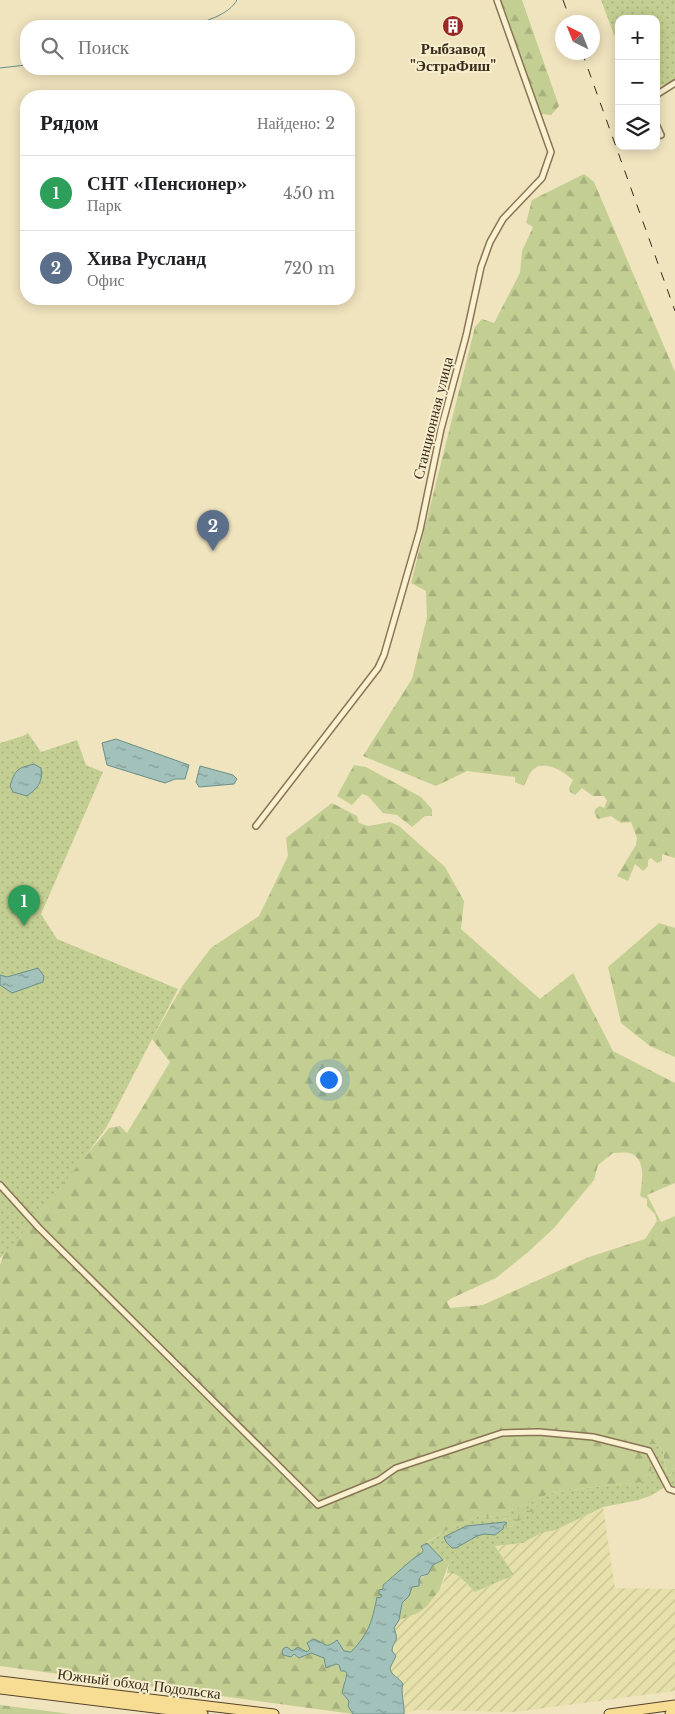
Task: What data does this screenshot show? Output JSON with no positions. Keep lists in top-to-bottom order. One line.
{"streets":{"main road":["Южный обход Подольска"],"street":["Станционная улица"]},"places":{"building":["Рыбзавод \"ЭстраФиш\""]},"north":"top left","page":{"map_buttons":["+","−"],"search":"Поиск","heading":["Рядом","Найдено: 2"],"list":[{"mark":"1","name":"СНТ «Пенсионер»","note":"Парк","value":"450 m"},{"mark":"2","name":"Хива Русланд","note":"Офис","value":"720 m"}],"pins":["2","1"]}}
